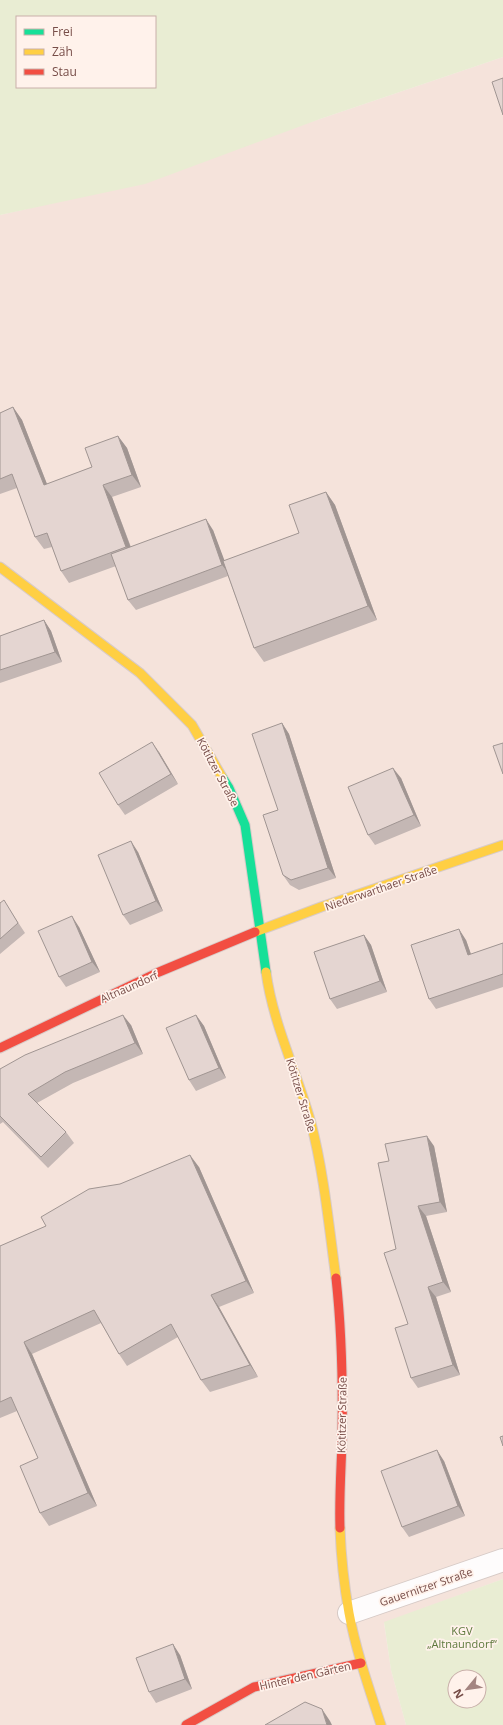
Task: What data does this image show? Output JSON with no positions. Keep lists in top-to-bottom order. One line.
{"streets":{"street":["Kötitzer Straße","Niederwarthaer Straße","Altnaundorf","Gauernitzer Straße","Hinter den Gärten"]},"crossings":[["Kötitzer Straße","Niederwarthaer Straße"],["Kötitzer Straße","Altnaundorf"],["Kötitzer Straße","Gauernitzer Straße"],["Kötitzer Straße","Hinter den Gärten"],["Niederwarthaer Straße","Altnaundorf"]],"parks":["KGV „Altnaundorf“"],"legend":["Frei","Zäh","Stau"],"north":"bottom left"}
